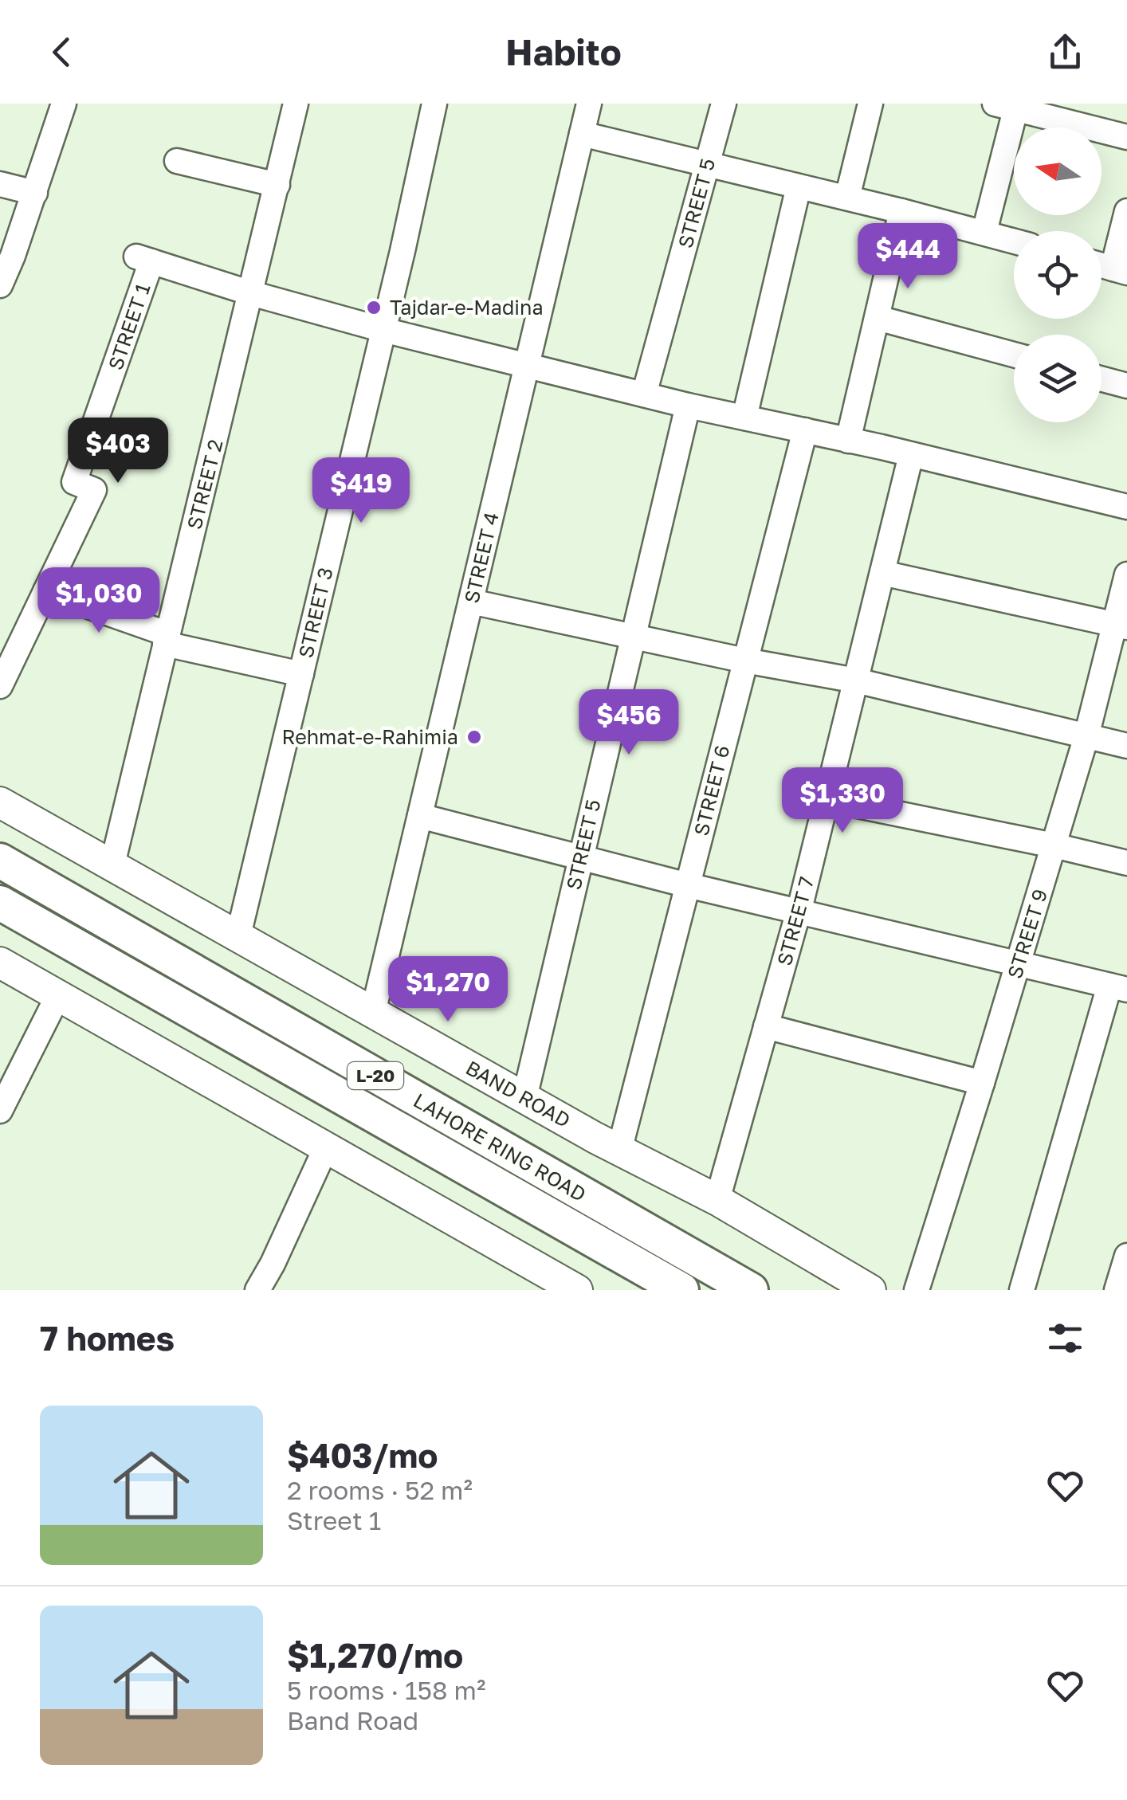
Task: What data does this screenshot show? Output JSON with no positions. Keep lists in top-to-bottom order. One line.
{"streets":{"highway":["L-20","LAHORE RING ROAD"],"main road":["BAND ROAD"],"street":["STREET 5","STREET 1","STREET 2","STREET 4","STREET 3","STREET 6","STREET 7","STREET 9"]},"crossings":[["STREET 5","BAND ROAD"],["STREET 1","STREET 2"],["STREET 2","BAND ROAD"],["STREET 4","BAND ROAD"],["STREET 3","BAND ROAD"],["STREET 6","BAND ROAD"],["STREET 7","BAND ROAD"]],"places":["Tajdar-e-Madina","Rehmat-e-Rahimia"],"north":"left","page":{"header":"Habito","price":["$444","$403","$419","$1,030","$456","$1,330","$1,270"],"heading":"7 homes","list":[{"name":"$403/mo","note":"2 rooms · 52 m² · Street 1"},{"name":"$1,270/mo","note":"5 rooms · 158 m² · Band Road"}]}}
